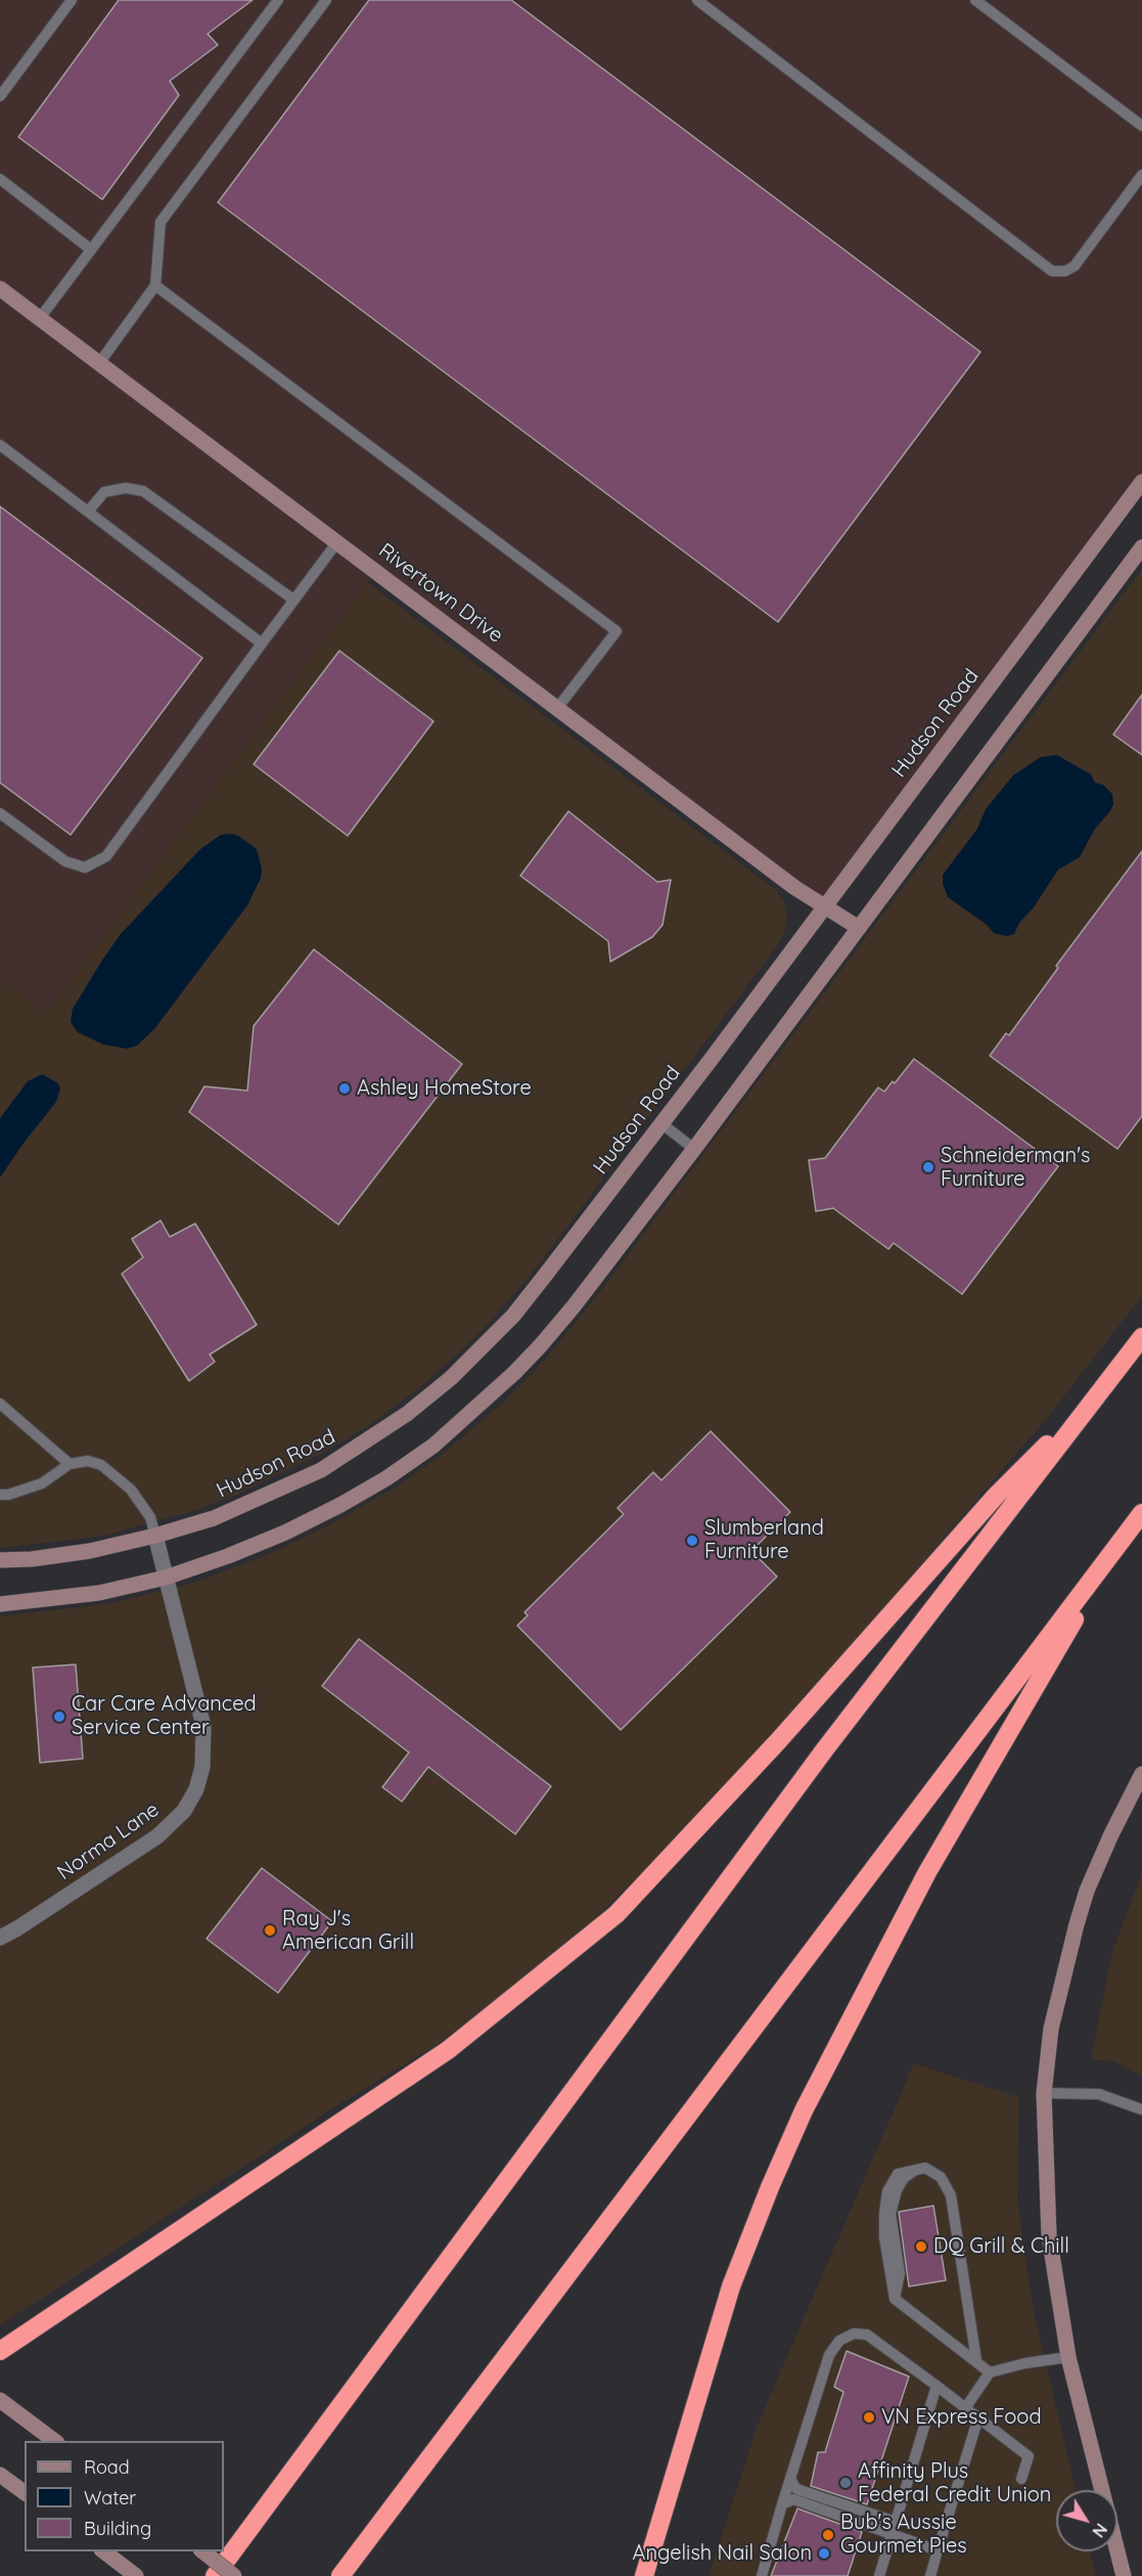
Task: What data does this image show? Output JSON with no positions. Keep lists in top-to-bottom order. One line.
{"streets":{"street":["Rivertown Drive","Hudson Road","Norma Lane"]},"crossings":[["Rivertown Drive","Hudson Road"],["Hudson Road","Norma Lane"]],"places":["Ashley HomeStore","Schneiderman's Furniture","Slumberland Furniture","Car Care Advanced Service Center","Ray J's American Grill","DQ Grill & Chill","VN Express Food","Affinity Plus Federal Credit Union","Bub's Aussie Gourmet Pies","Angelish Nail Salon"],"legend":["Road","Water","Building"],"north":"bottom right"}
